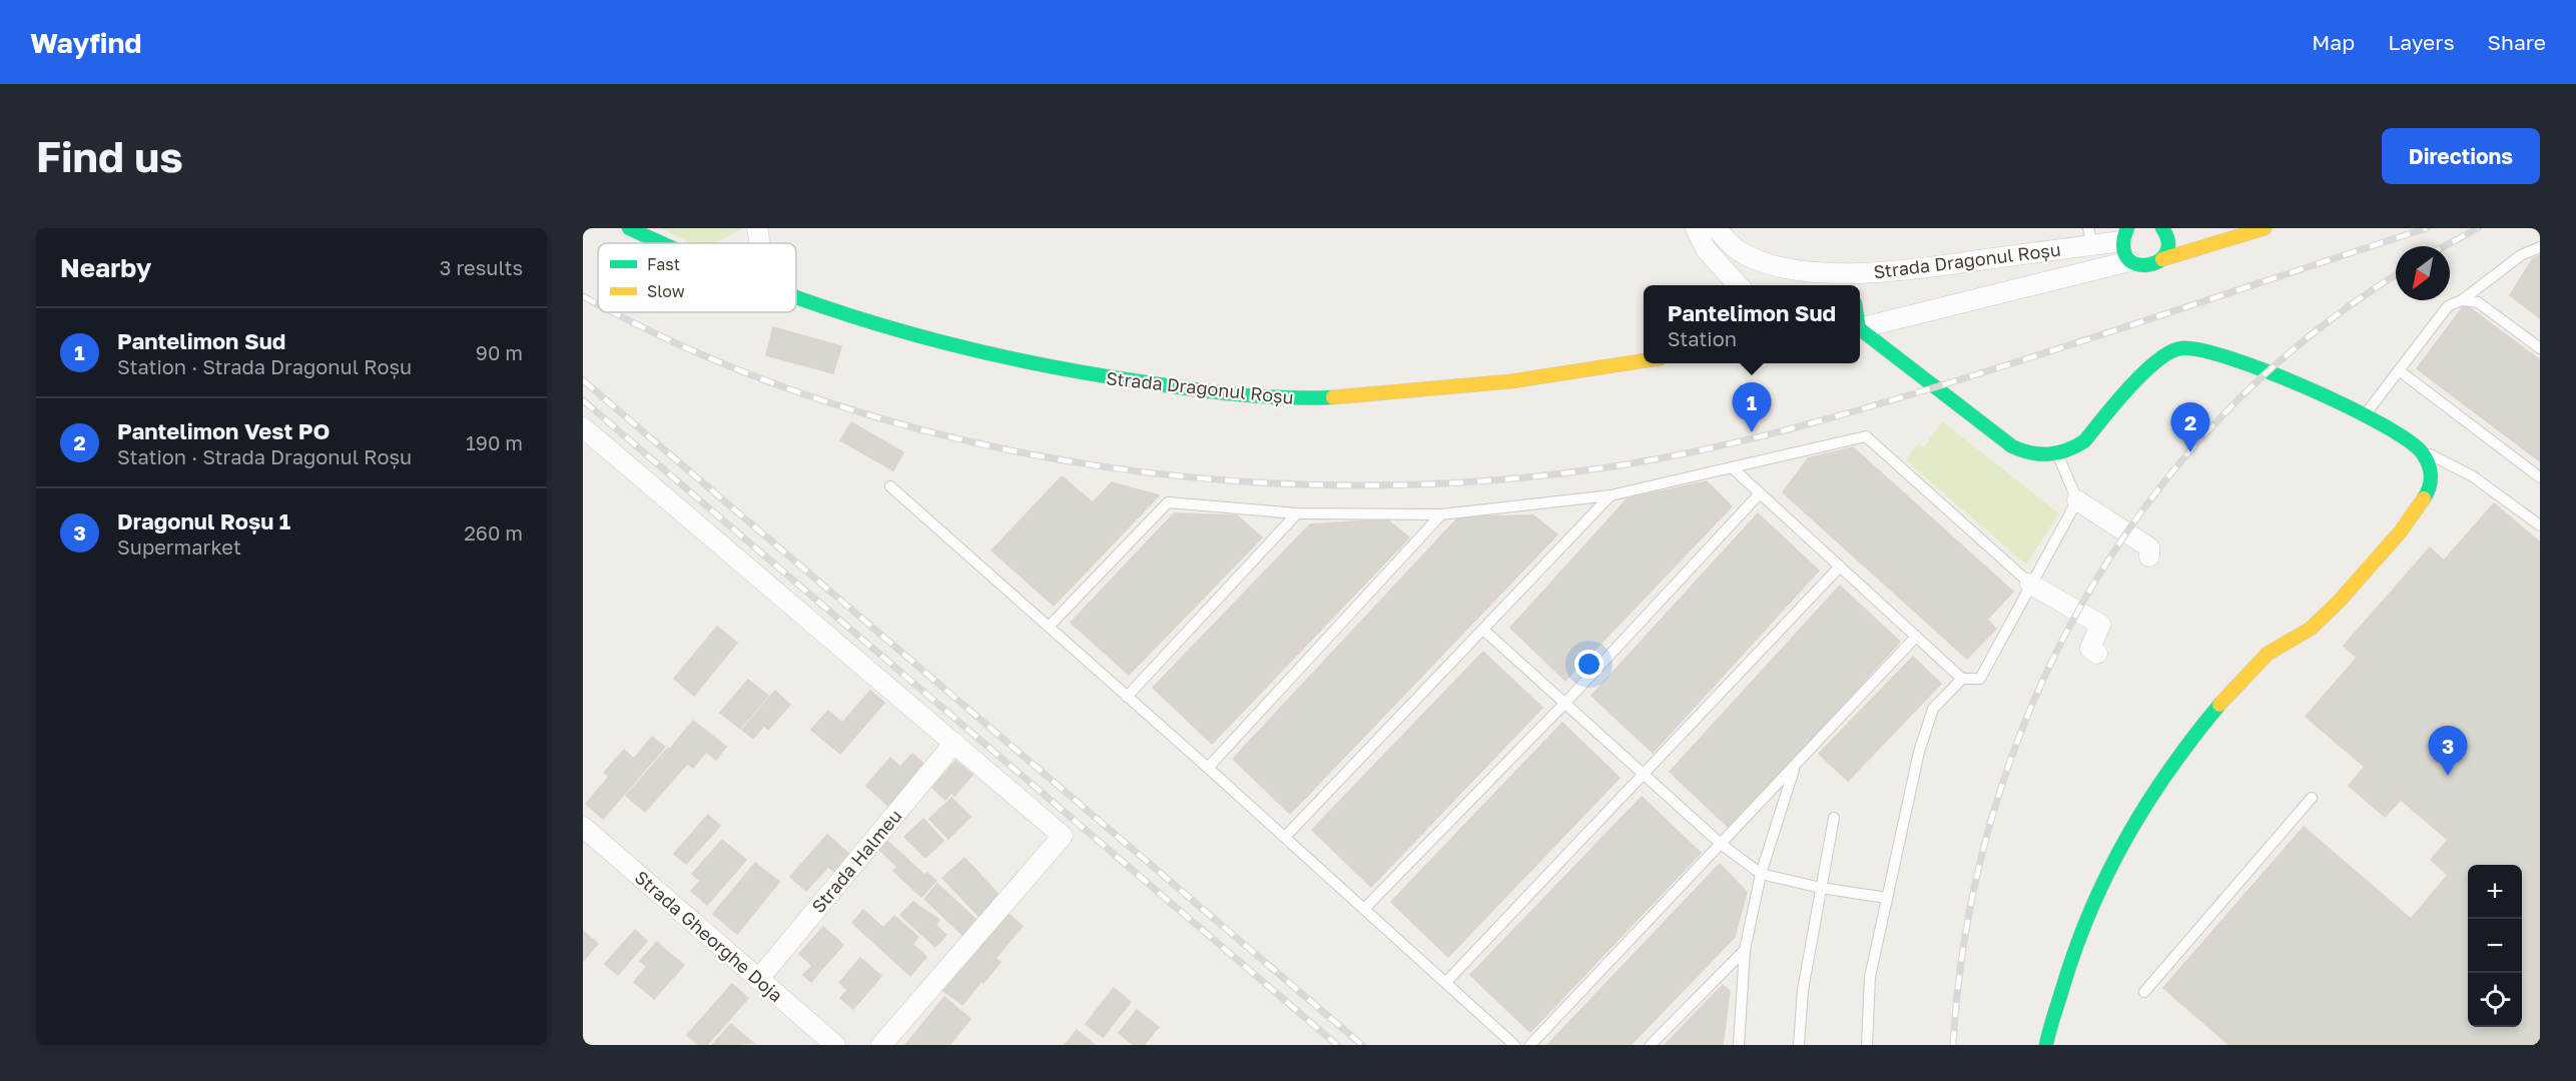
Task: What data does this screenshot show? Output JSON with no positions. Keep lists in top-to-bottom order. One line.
{"streets":{"street":["Strada Dragonul Roșu","Strada Halmeu","Strada Gheorghe Doja"]},"crossings":[["Strada Halmeu","Strada Gheorghe Doja"]],"legend":["Fast","Slow"],"north":"bottom left","page":{"header":"Wayfind","nav":["Map","Layers","Share"],"buttons":"Directions","title":"Find us","heading":["Nearby","3 results"],"popup":["Pantelimon Sud","Station"],"list":[{"mark":"1","name":"Pantelimon Sud","note":"Station · Strada Dragonul Roșu","value":"90 m"},{"mark":"2","name":"Pantelimon Vest PO","note":"Station · Strada Dragonul Roșu","value":"190 m"},{"mark":"3","name":"Dragonul Roșu 1","note":"Supermarket","value":"260 m"}],"pins":["1","2","3"],"map_buttons":["+","−"]}}
